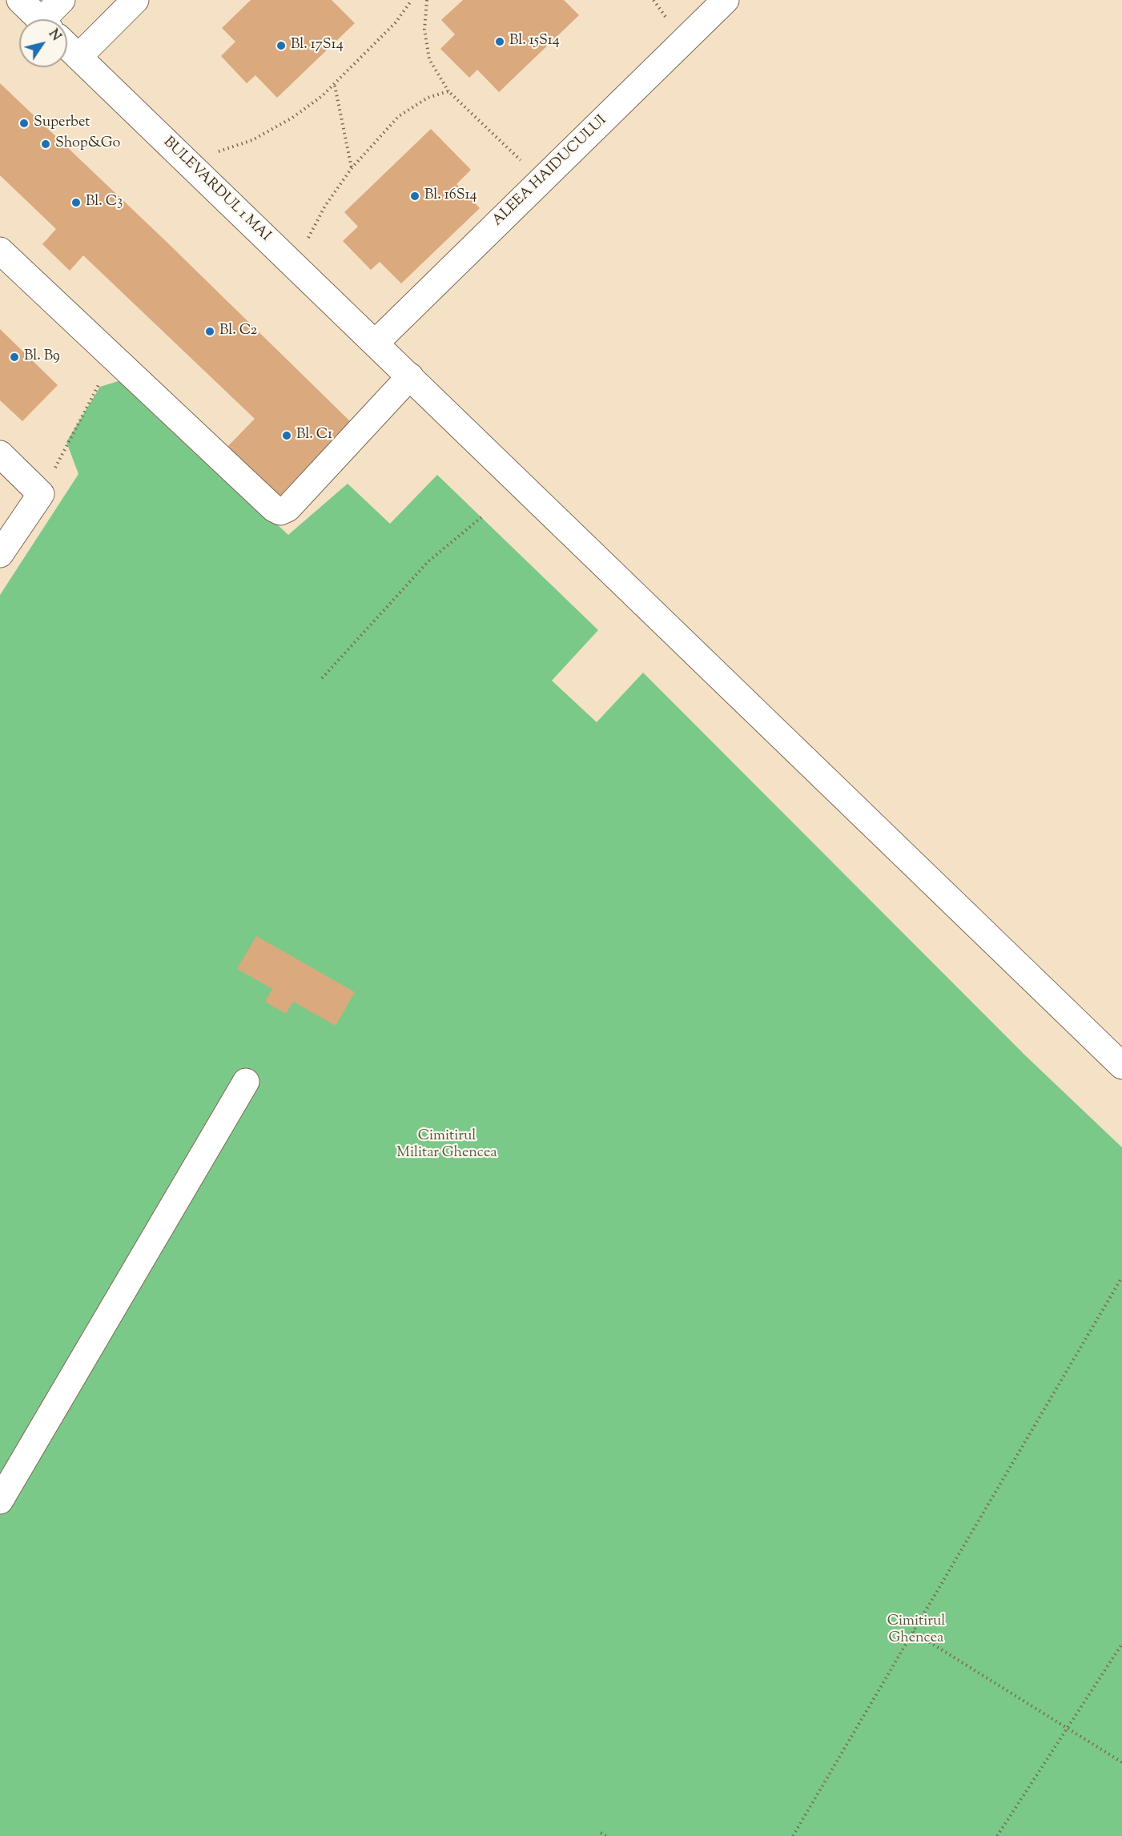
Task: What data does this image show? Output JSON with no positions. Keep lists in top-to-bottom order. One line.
{"streets":{"main road":["ALEEA HAIDUCULUI","BULEVARDUL 1 MAI"]},"crossings":[["ALEEA HAIDUCULUI","BULEVARDUL 1 MAI"]],"parks":["Cimitirul Militar Ghencea","Cimitirul Ghencea"],"places":["Bl. 15S14","Bl. 17S14","Superbet","Shop&Go","Bl. 16S14","Bl. C3","Bl. C2","Bl. B9","Bl. C1"],"north":"top right"}
